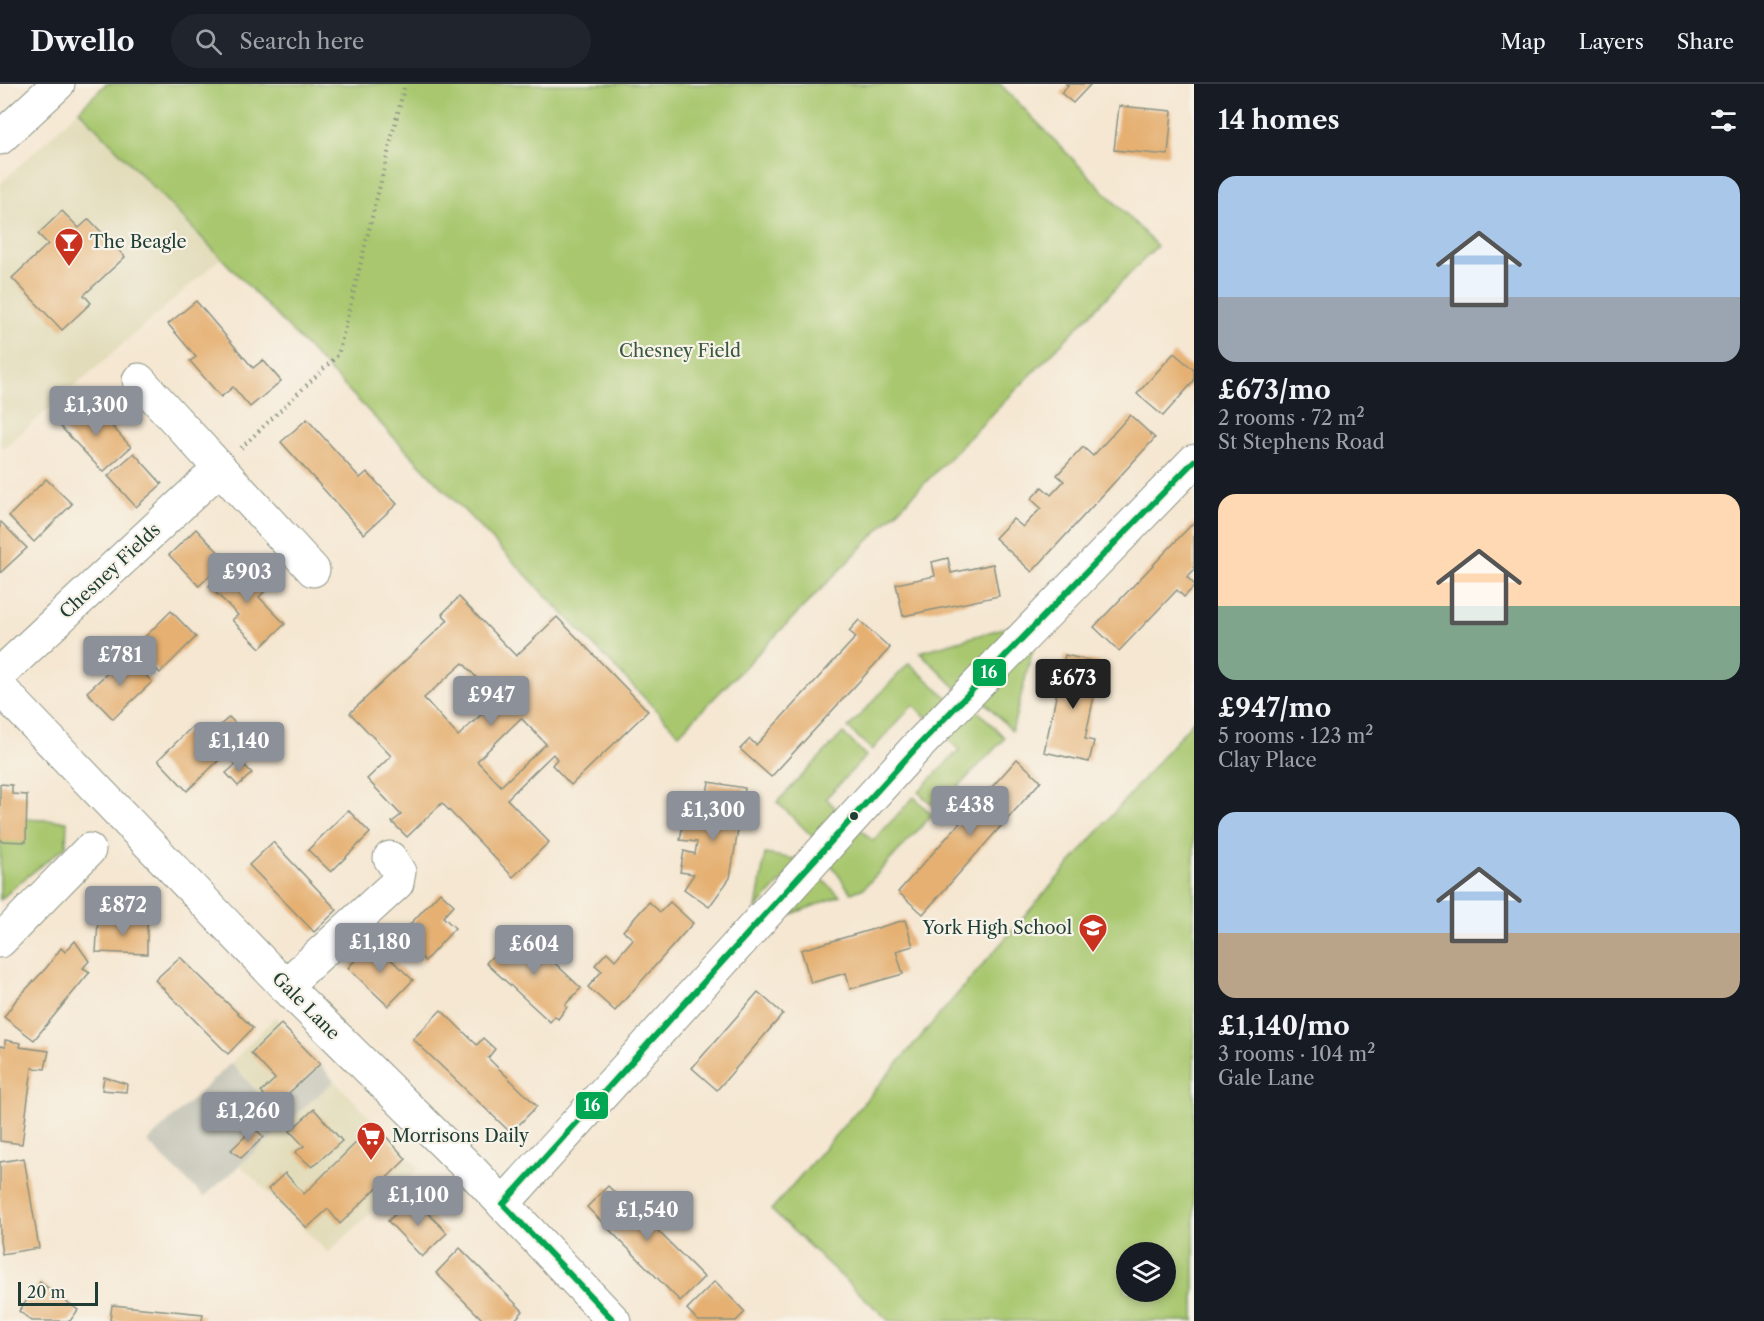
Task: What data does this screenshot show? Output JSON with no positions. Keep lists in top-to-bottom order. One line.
{"streets":{"street":["Chesney Fields","Gale Lane"]},"parks":["Chesney Field"],"places":{"bar":["The Beagle"],"school or university":["York High School"],"supermarket":["Morrisons Daily"]},"lines":["transit line 16"],"scale_bar":"20 m","page":{"header":"Dwello","search":"Search here","nav":["Map","Layers","Share"],"heading":"14 homes","list":[{"name":"£673/mo","note":"2 rooms · 72 m² · St Stephens Road"},{"name":"£947/mo","note":"5 rooms · 123 m² · Clay Place"},{"name":"£1,140/mo","note":"3 rooms · 104 m² · Gale Lane"}],"price":["£1,300","£903","£781","£673","£947","£1,140","£438","£1,300","£872","£1,180","£604","£1,260","£1,100","£1,540"],"scale":"20 m"}}
